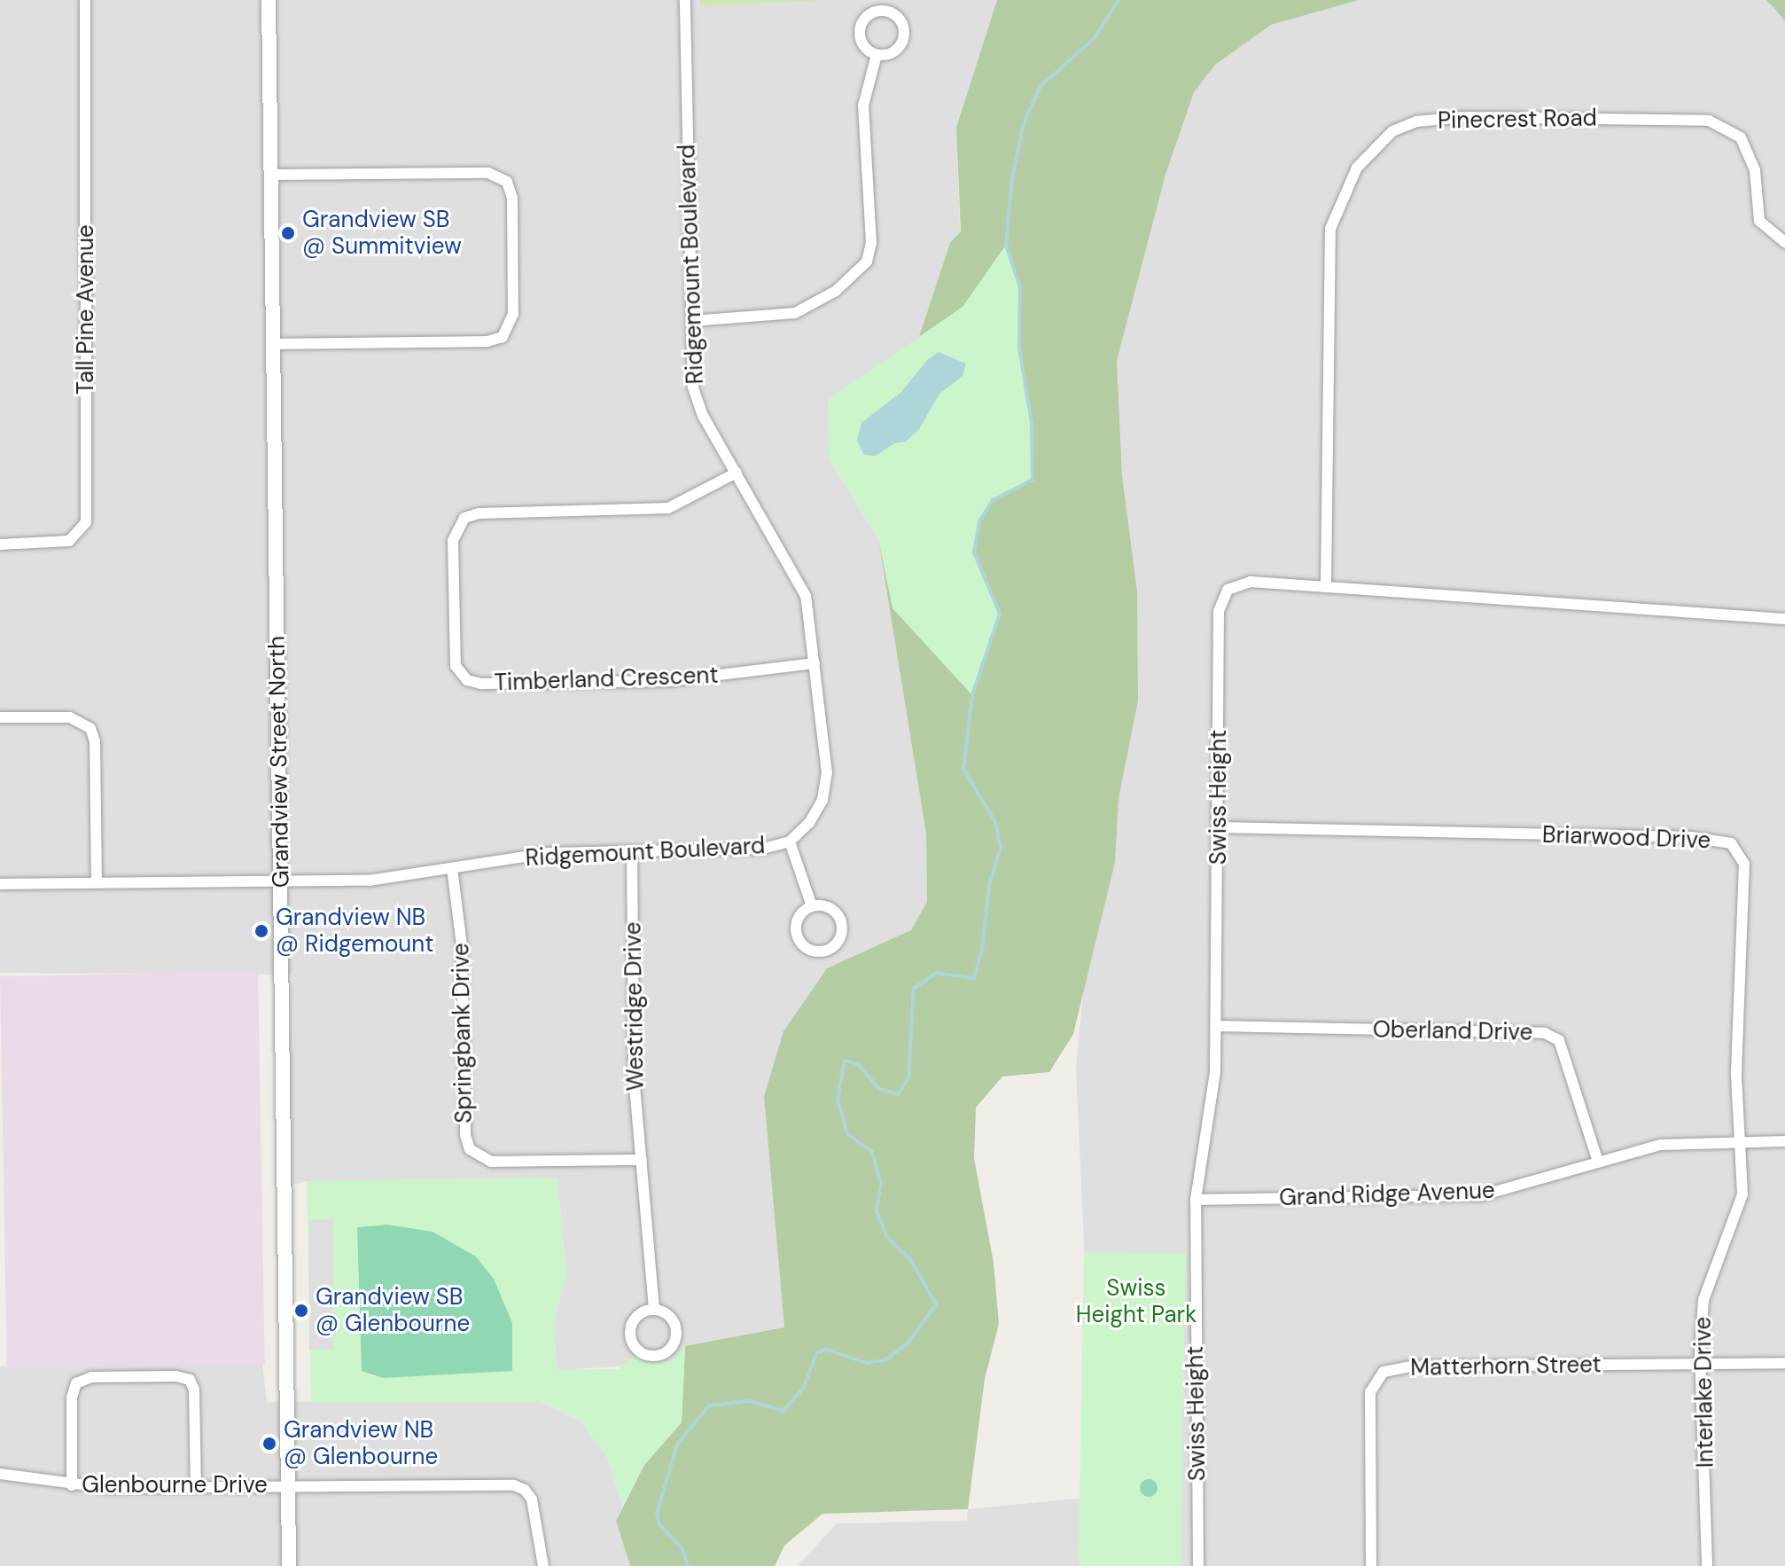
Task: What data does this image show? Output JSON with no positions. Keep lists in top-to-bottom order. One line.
{"streets":{"street":["Pinecrest Road","Ridgemount Boulevard","Tall Pine Avenue","Timberland Crescent","Grandview Street North","Swiss Height","Briarwood Drive","Westridge Drive","Oberland Drive","Springbank Drive","Grand Ridge Avenue","Matterhorn Street","Interlake Drive","Glenbourne Drive"]},"crossings":[["Pinecrest Road","Swiss Height"],["Ridgemount Boulevard","Timberland Crescent"],["Ridgemount Boulevard","Grandview Street North"],["Ridgemount Boulevard","Westridge Drive"],["Ridgemount Boulevard","Springbank Drive"],["Grandview Street North","Glenbourne Drive"],["Swiss Height","Briarwood Drive"],["Swiss Height","Oberland Drive"],["Swiss Height","Grand Ridge Avenue"],["Briarwood Drive","Grand Ridge Avenue"],["Briarwood Drive","Interlake Drive"],["Westridge Drive","Springbank Drive"],["Oberland Drive","Grand Ridge Avenue"],["Grand Ridge Avenue","Interlake Drive"],["Matterhorn Street","Interlake Drive"]],"parks":["Swiss Height Park"],"places":["Grandview SB @ Summitview","Grandview NB @ Ridgemount","Grandview SB @ Glenbourne","Grandview NB @ Glenbourne"]}
